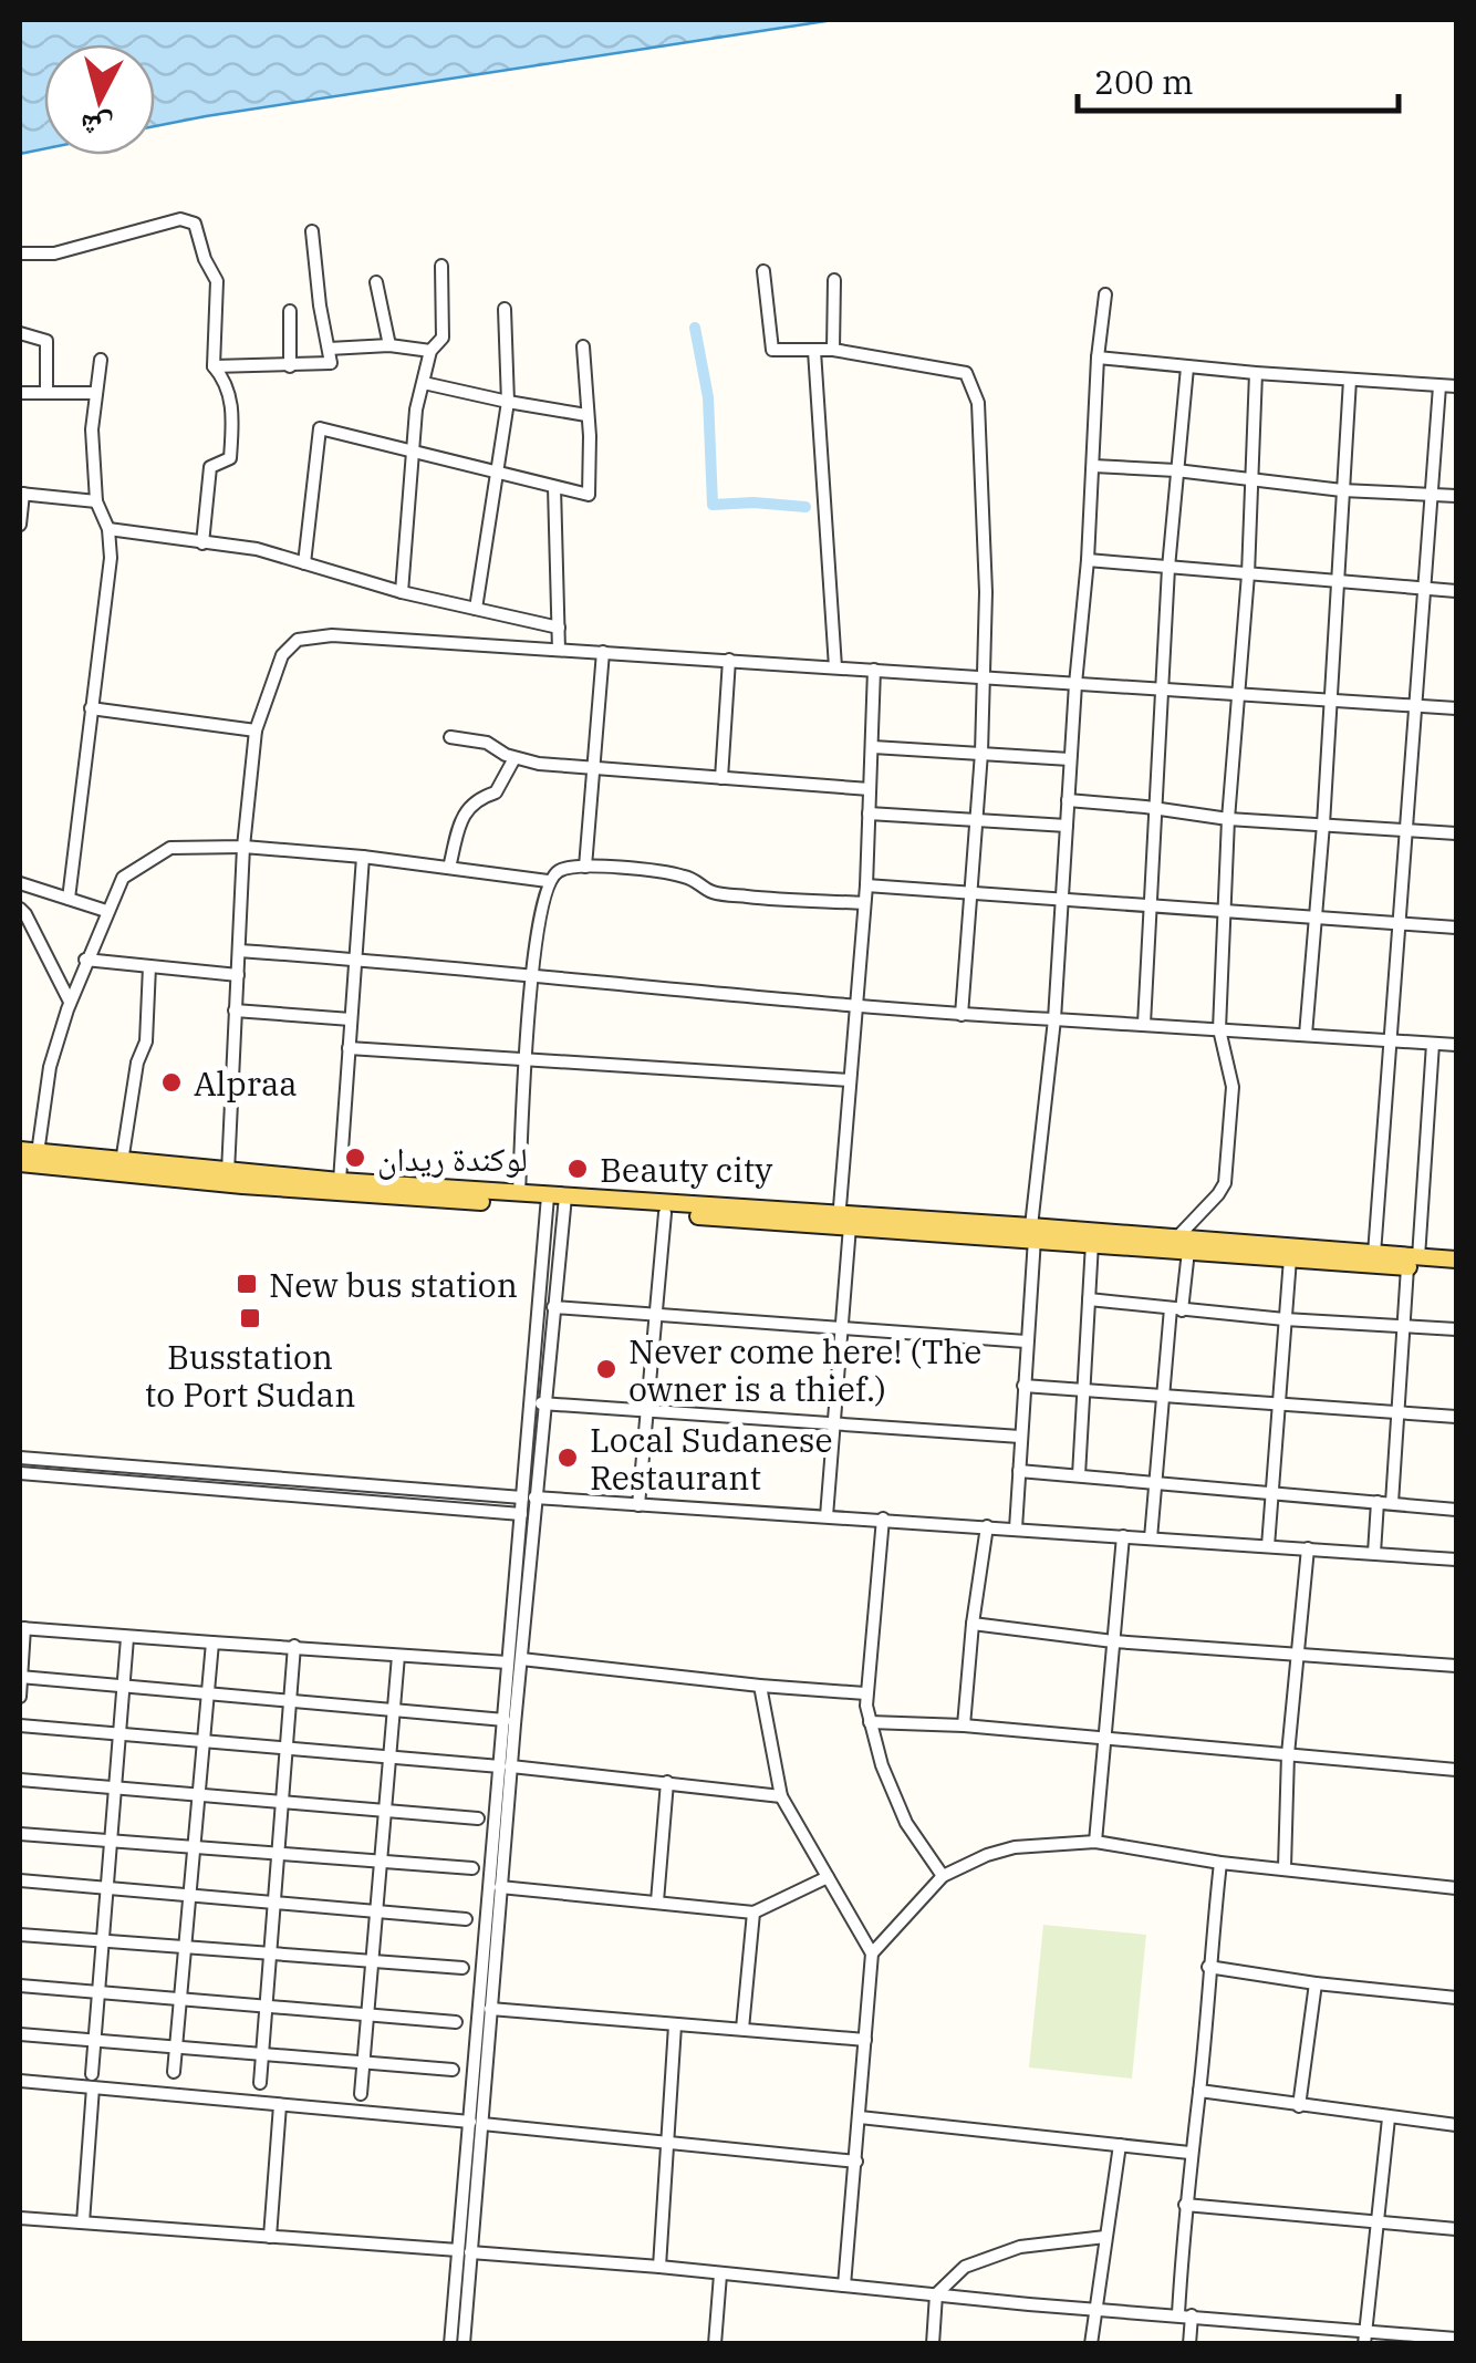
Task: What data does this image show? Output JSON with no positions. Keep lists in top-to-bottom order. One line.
{"places":{"other":["Alpraa","لوكندة ريدان","Beauty city","Never come here! (The owner is a thief.)","Local Sudanese Restaurant"],"transit":["New bus station","Busstation to Port Sudan"]},"scale_bar":"200 m","north":"bottom"}
